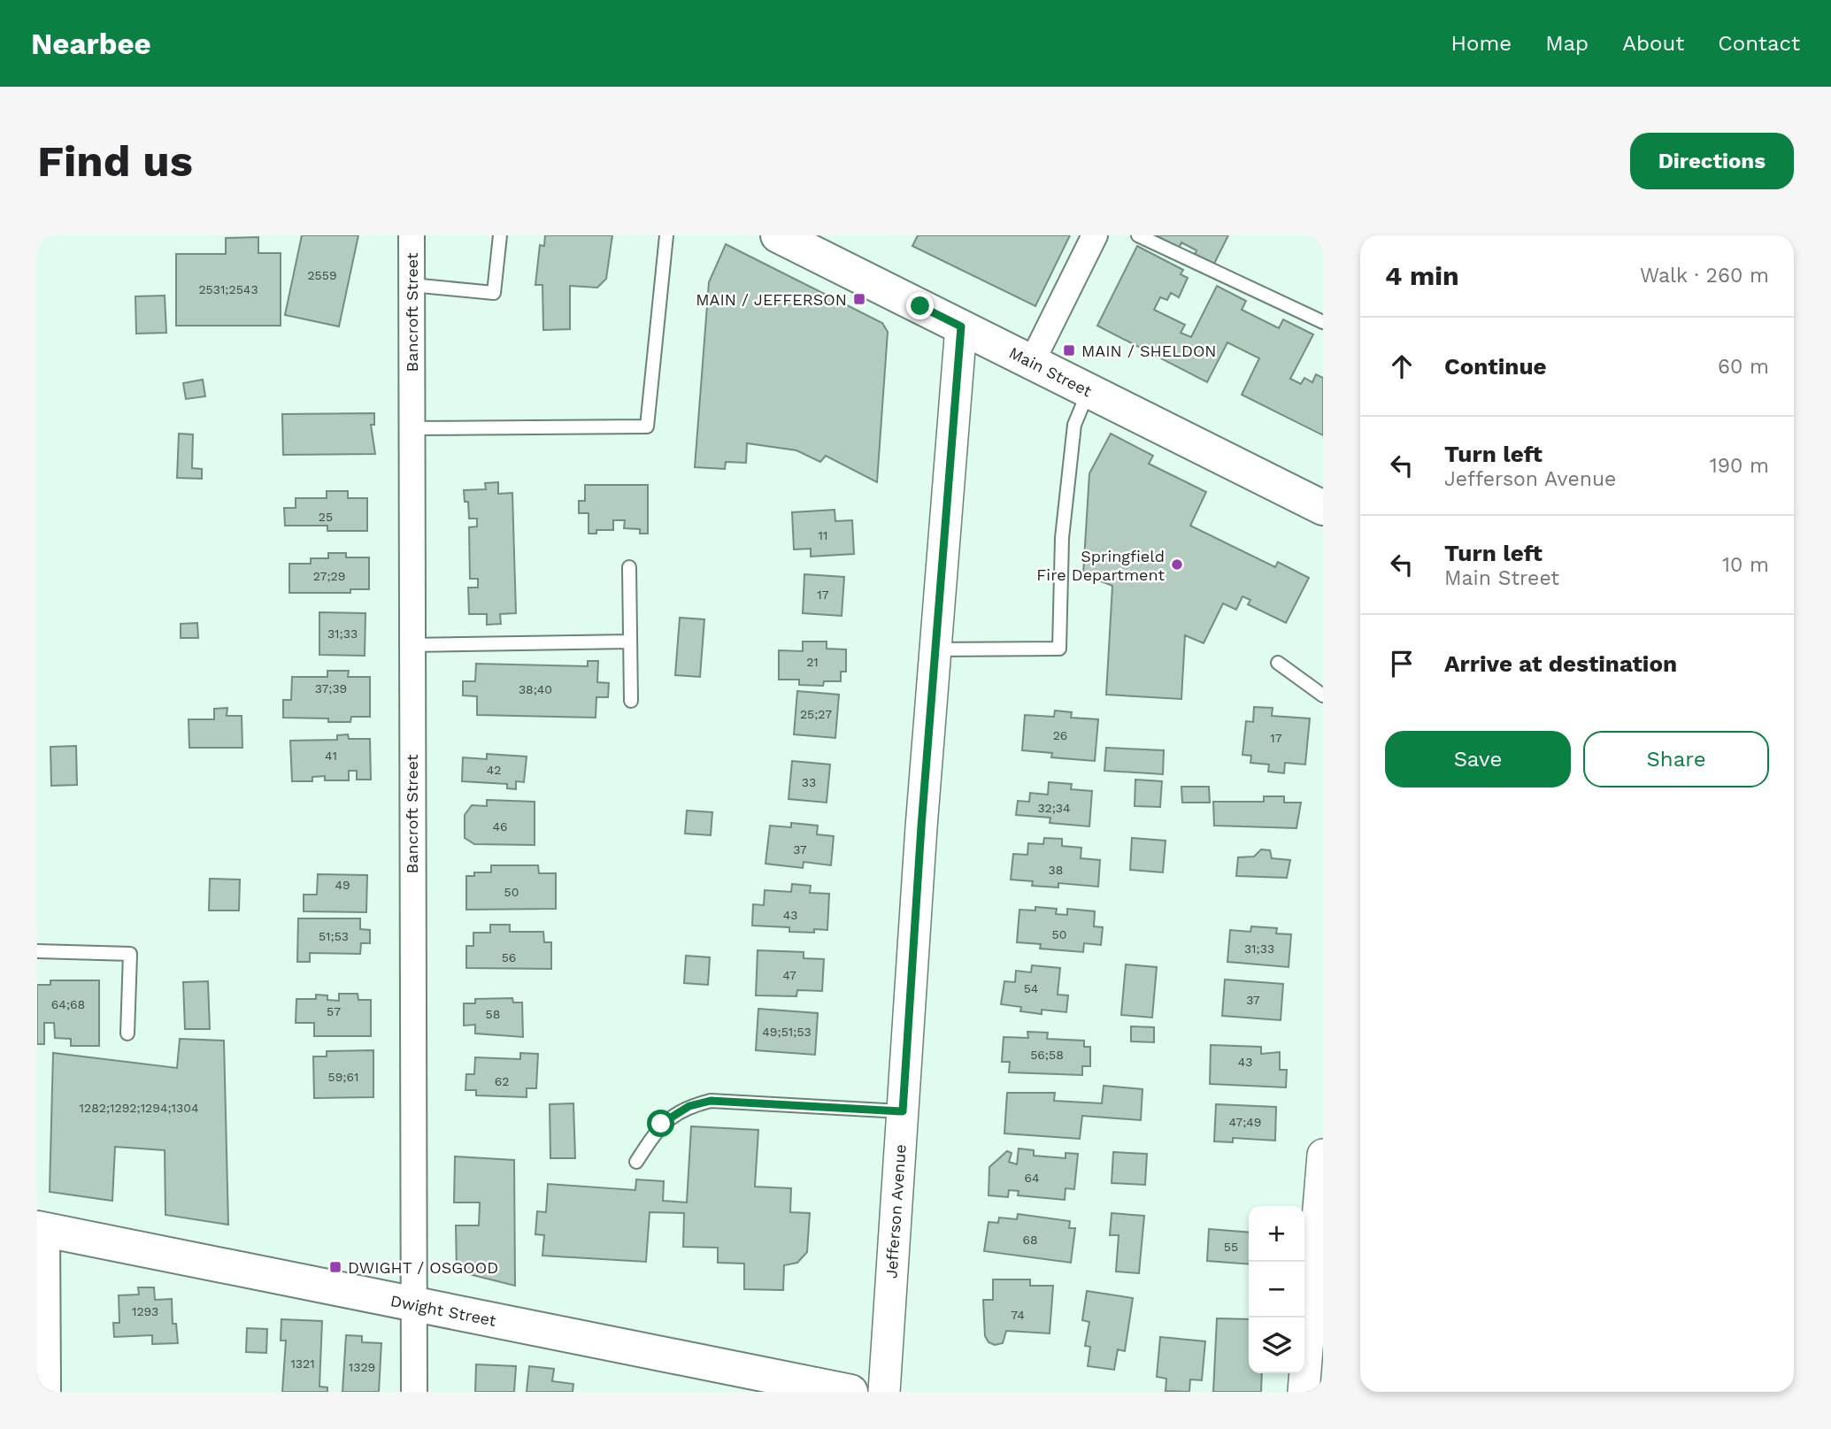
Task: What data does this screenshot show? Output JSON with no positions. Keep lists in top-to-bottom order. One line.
{"streets":{"main road":["Main Street","Dwight Street"],"street":["Bancroft Street","Jefferson Avenue"]},"crossings":[["Bancroft Street","Dwight Street"],["Main Street","Jefferson Avenue"]],"places":{"transit":["MAIN / JEFFERSON","MAIN / SHELDON","DWIGHT / OSGOOD"],"other":["Springfield Fire Department"]},"house_numbers":["2559","2531;2543","25","11","27;29","17","31;33","21","37;39","38;40","25;27","26","17","41","42","33","32;34","46","37","38","49","50","43","50","51;53","31;33","56","47","54","37","64;68","57","58","49;51;53","56;58","43","59;61","62","1282;1292;1294;1304","47;49","64","68","55","1293","74","1321","1329"],"page":{"header":"Nearbee","nav":["Home","Map","About","Contact"],"buttons":["Directions",["Save","Share"]],"title":"Find us","heading":["4 min","Walk · 260 m"],"list":[["Continue","60 m"],["Turn left","Jefferson Avenue","190 m"],["Turn left","Main Street","10 m"],"Arrive at destination"],"map_buttons":["+","−"]}}
